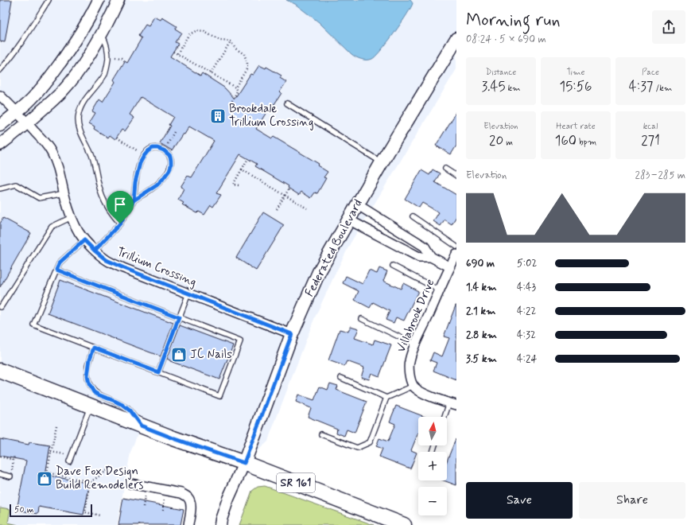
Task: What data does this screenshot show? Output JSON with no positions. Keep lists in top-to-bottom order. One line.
{"streets":{"main road":["Federated Boulevard","SR 161"],"street":["Trillium Crossing","Villabrook Drive"]},"crossings":[["Federated Boulevard","Trillium Crossing"],["Federated Boulevard","SR 161"]],"places":{"building":["Brookdale Trillium Crossing"],"shop":["JC Nails","Dave Fox Design Build Remodelers"]},"scale_bar":"50 m","north":"top","page":{"heading":["Morning run","08:24 · 5 × 690 m"],"stats":[["Distance","3.45 km"],["Time","15:56"],["Pace","4:37 /km"],["Elevation","20 m"],["Heart rate","160 bpm"],["kcal","271"]],"chart":["Elevation","283–285 m"],"list":[{"name":"690 m","note":"5:02"},{"name":"1.4 km","note":"4:43"},{"name":"2.1 km","note":"4:22"},{"name":"2.8 km","note":"4:32"},{"name":"3.5 km","note":"4:24"}],"map_buttons":["+","−"],"buttons":["Save","Share"],"scale":"50 m"}}
